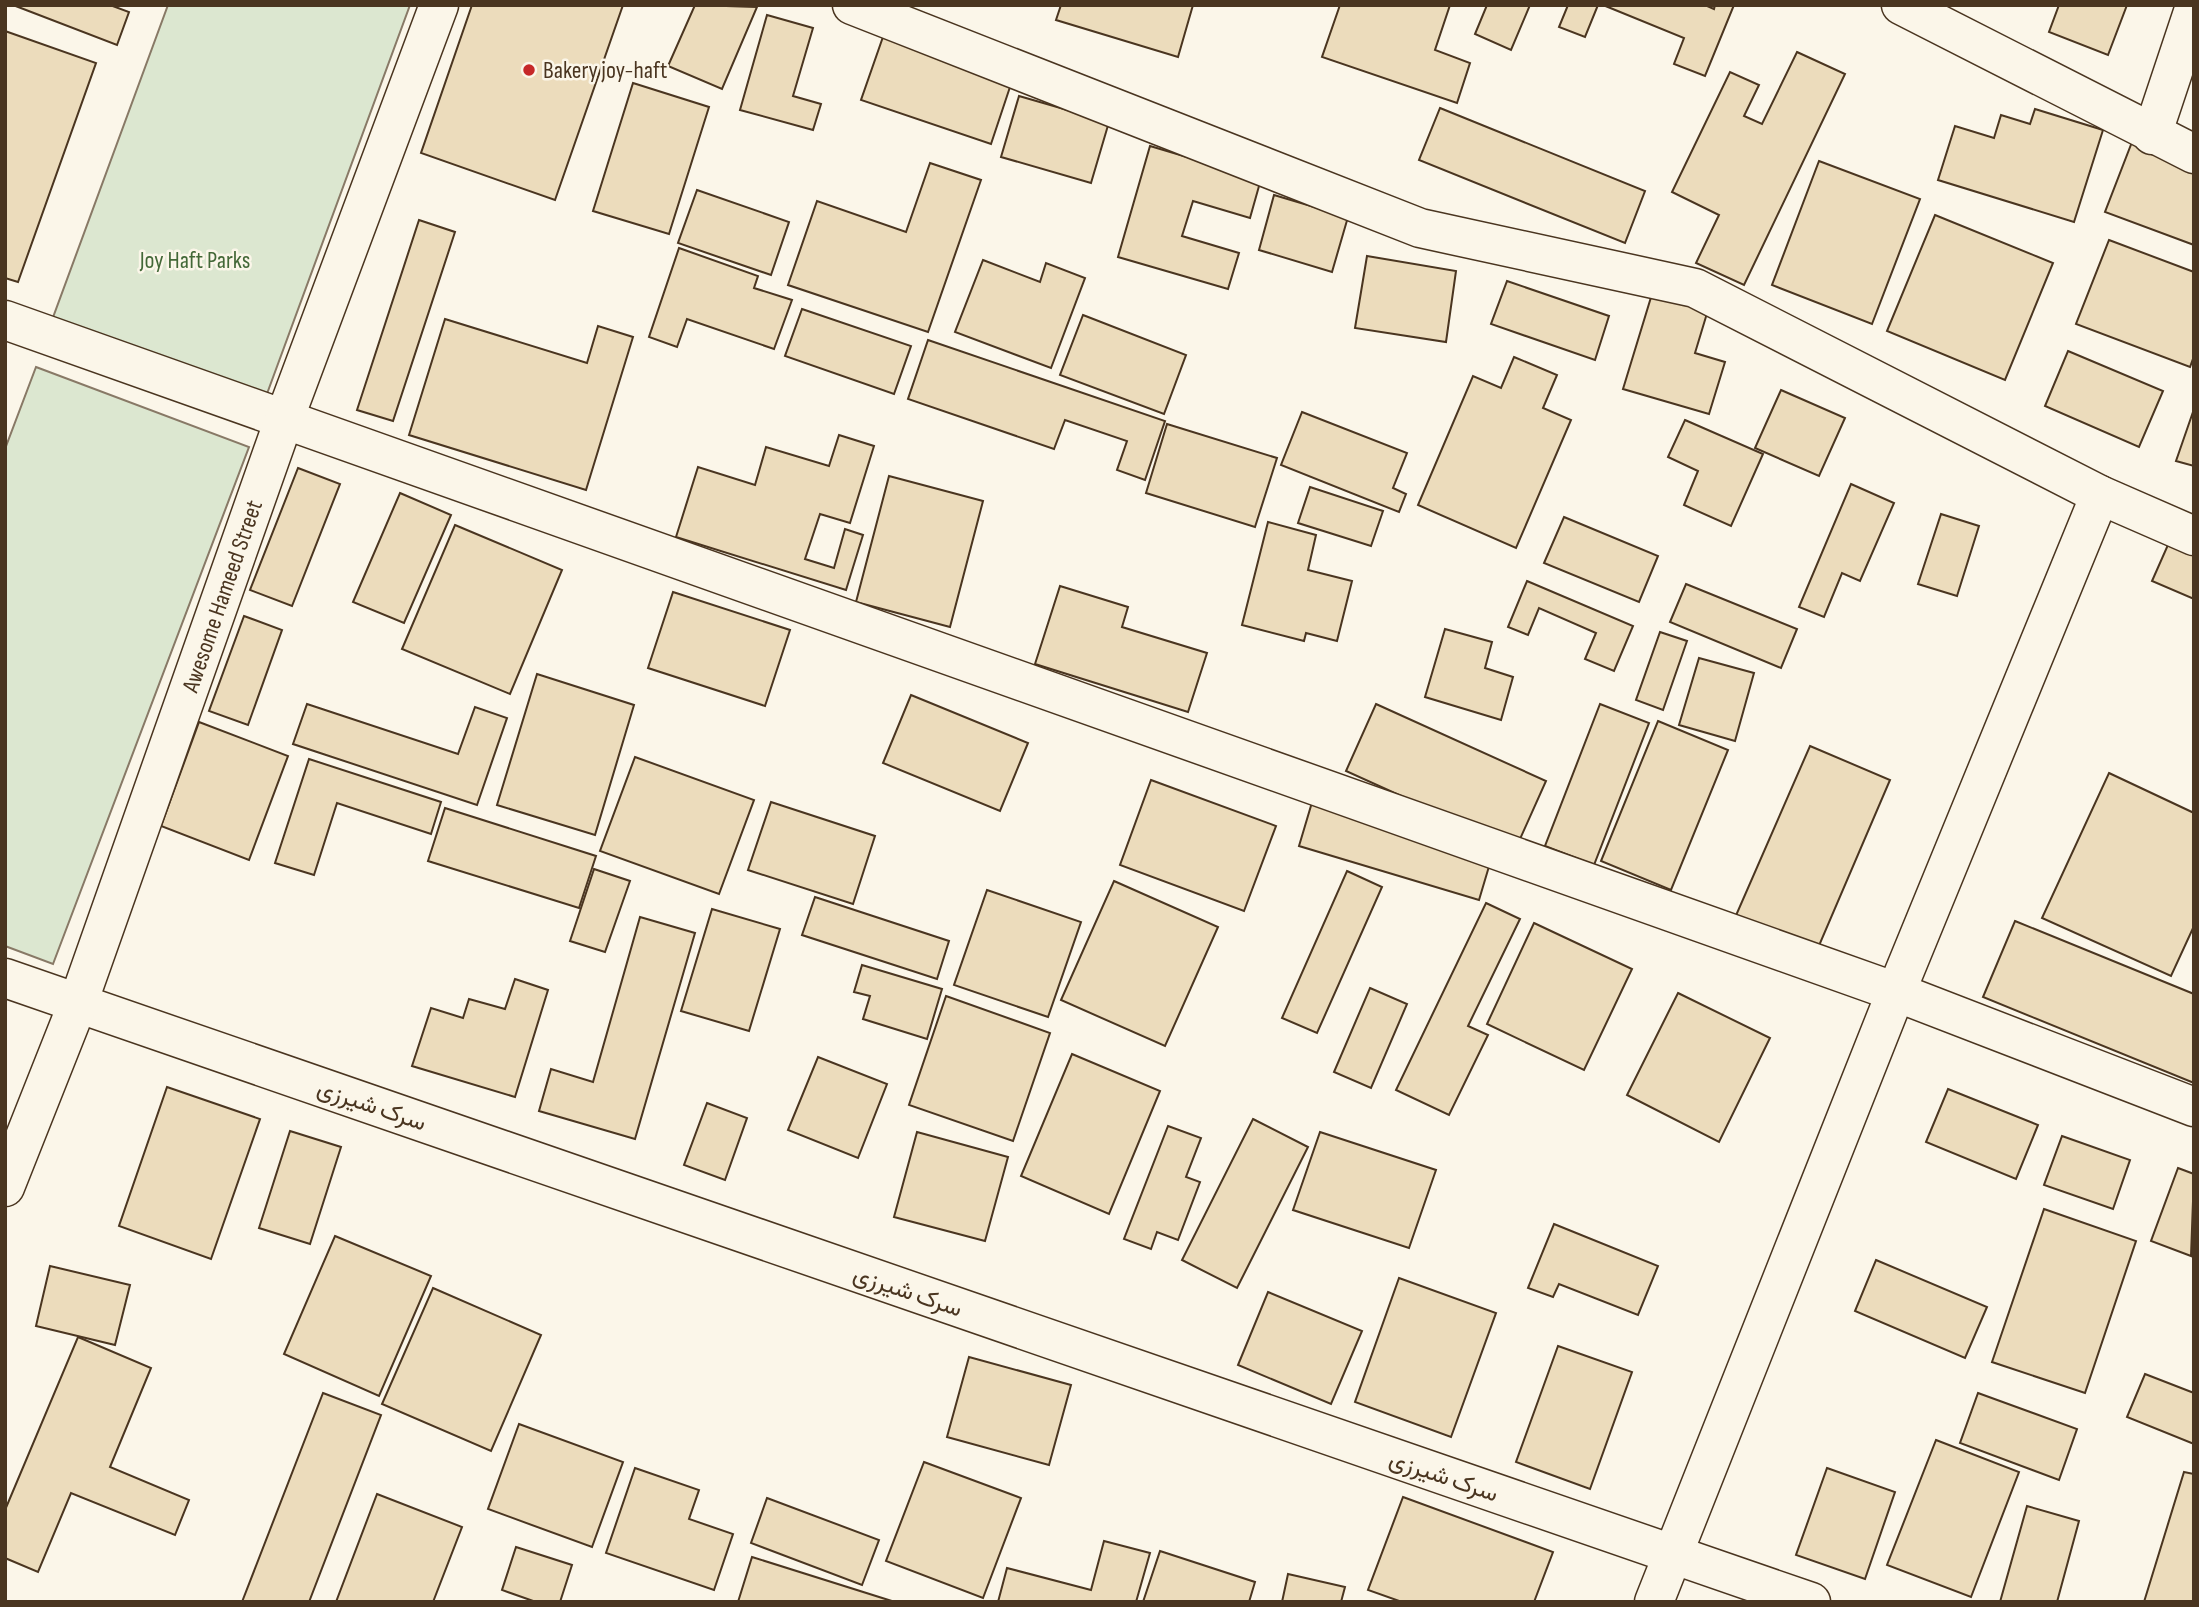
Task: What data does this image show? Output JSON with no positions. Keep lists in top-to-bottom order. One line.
{"streets":{"street":["Awesome Hameed Street","سرک شیرزی"]},"crossings":[["Awesome Hameed Street","سرک شیرزی"]],"parks":["Joy Haft Parks"],"places":["Bakery joy-haft"]}
